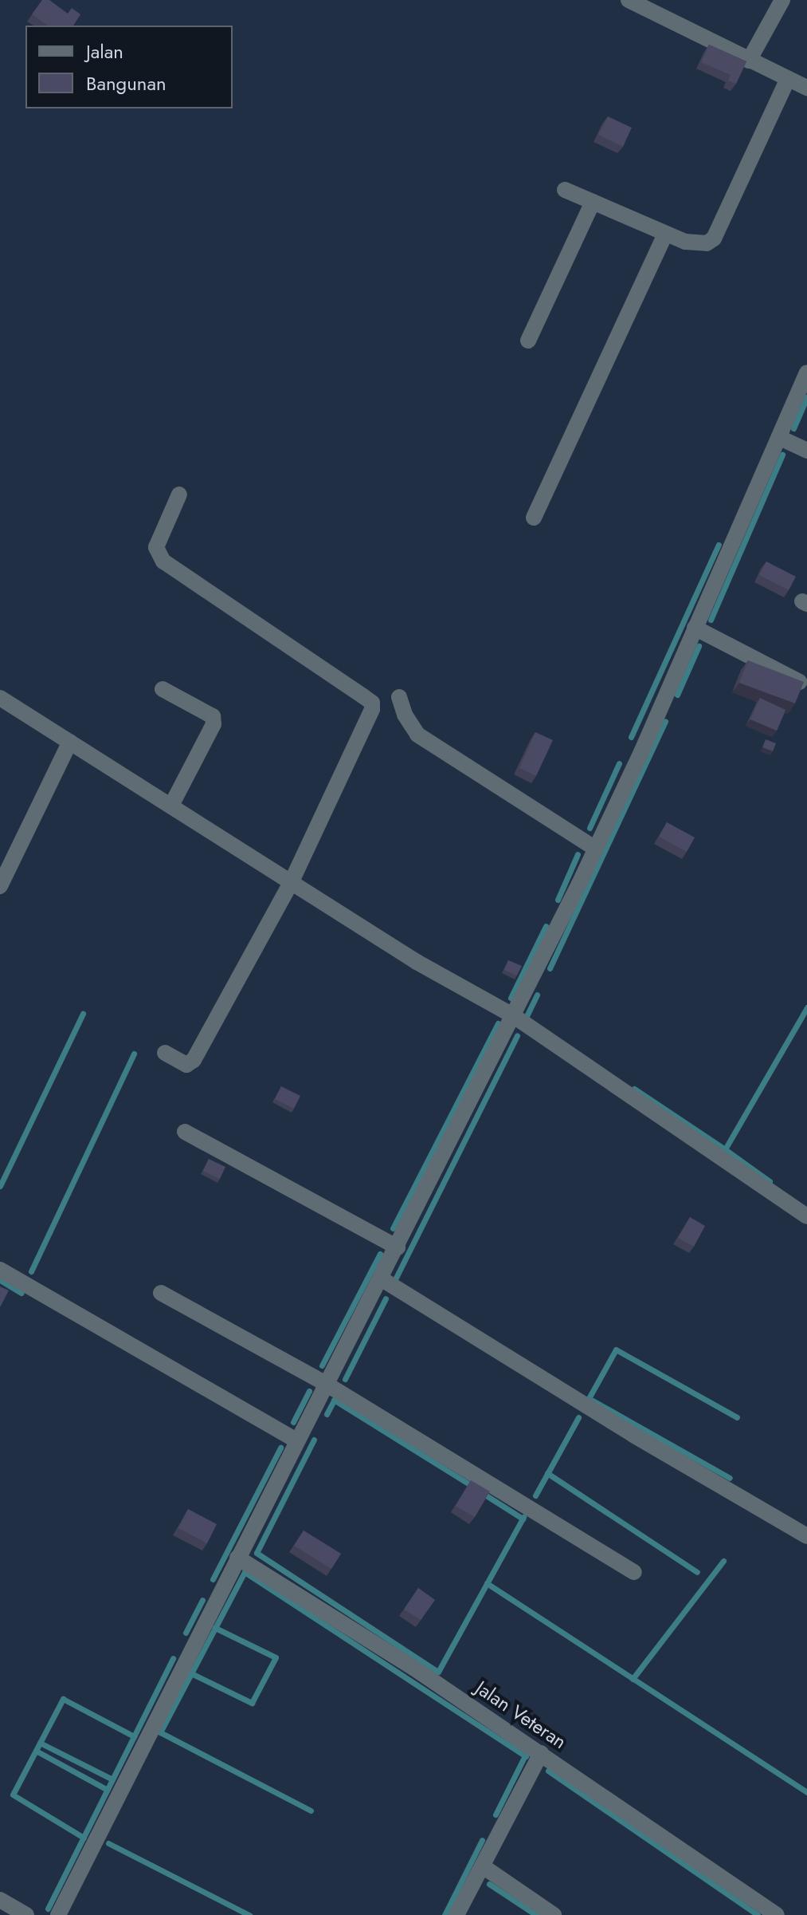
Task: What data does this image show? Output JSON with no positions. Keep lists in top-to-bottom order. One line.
{"streets":{"street":["Jalan Veteran"]},"legend":["Jalan","Bangunan"]}
